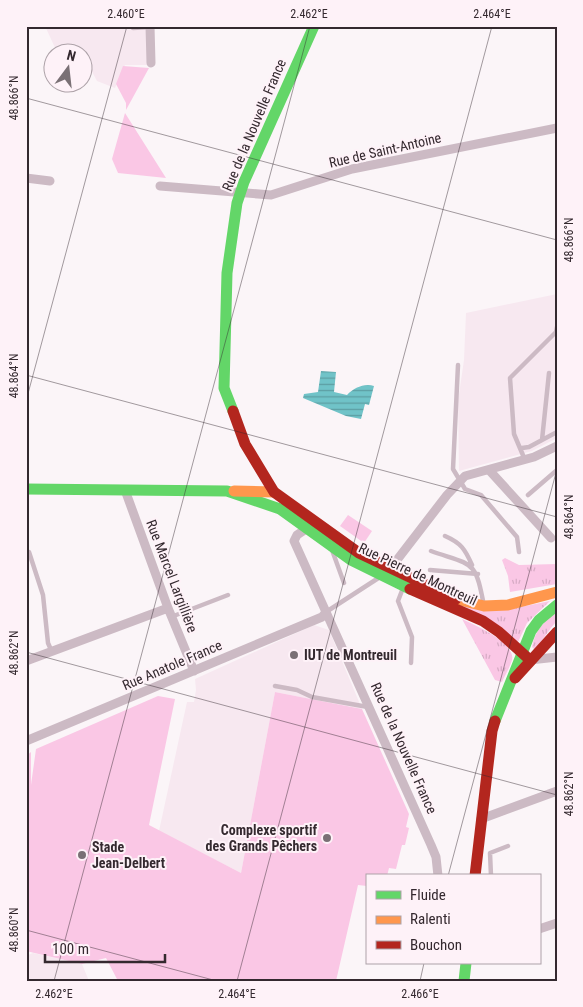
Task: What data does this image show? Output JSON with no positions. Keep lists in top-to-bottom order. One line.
{"streets":{"main road":["Rue de la Nouvelle France","Rue Pierre de Montreuil"],"street":["Rue de Saint-Antoine","Rue Marcel Largillière","Rue Anatole France"]},"crossings":[["Rue de la Nouvelle France","Rue de Saint-Antoine"],["Rue de la Nouvelle France","Rue Pierre de Montreuil"],["Rue de la Nouvelle France","Rue Anatole France"],["Rue Pierre de Montreuil","Rue Marcel Largillière"],["Rue Marcel Largillière","Rue Anatole France"]],"places":["IUT de Montreuil","Complexe sportif des Grands Pêchers","Stade Jean-Delbert"],"legend":["Fluide","Ralenti","Bouchon"],"scale_bar":"100 m","north":"top","coordinates":["2.460°E","2.462°E","2.464°E","48.866°N","48.864°N","48.862°N","48.860°N","2.466°E"]}
